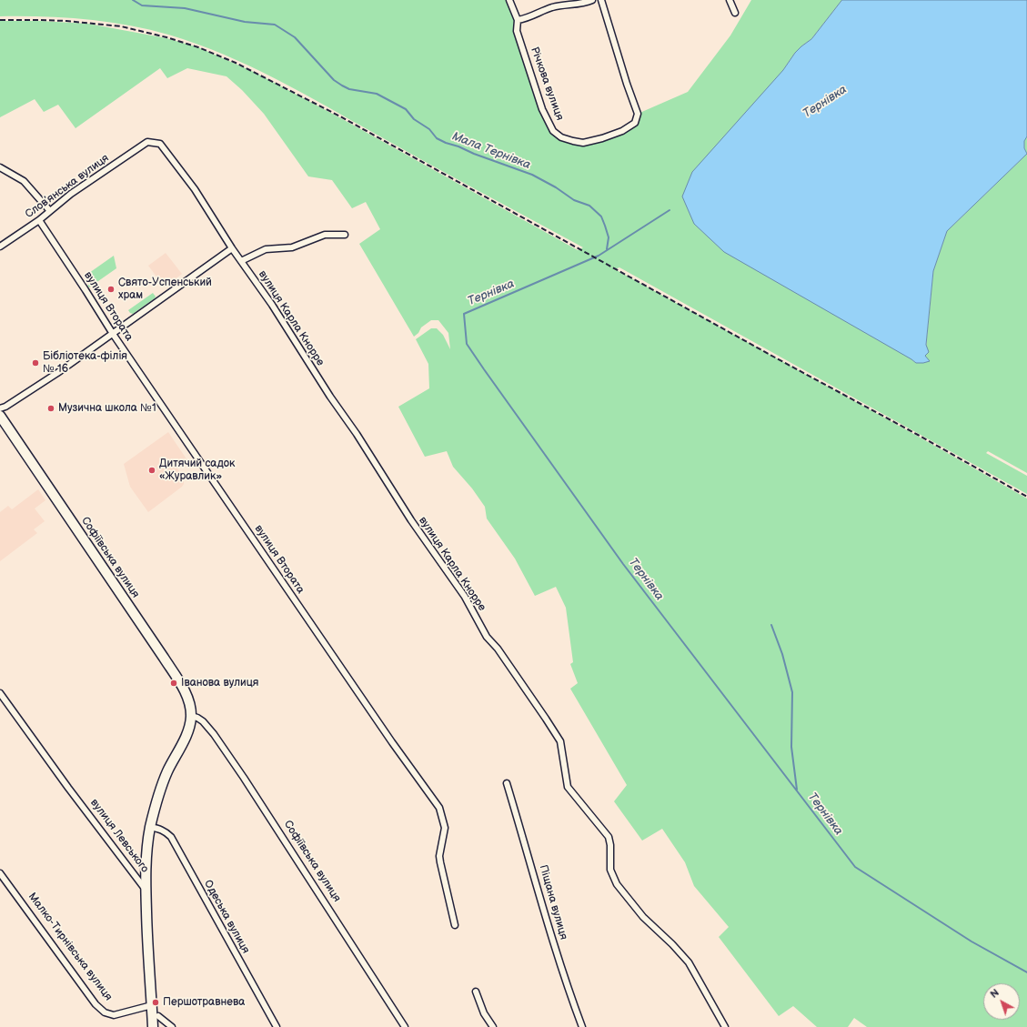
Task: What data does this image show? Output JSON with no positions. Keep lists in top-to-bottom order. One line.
{"streets":{"main road":["Софіївська вулиця","вулиця Левського"],"street":["Річкова вулиця","Словʼянська вулиця","вулиця Втората","вулиця Карла Кнорре","Піщана вулиця","Одеська вулиця","Малко-Тирнівська вулиця"]},"crossings":[["Словʼянська вулиця","вулиця Втората"],["Словʼянська вулиця","вулиця Карла Кнорре"],["Софіївська вулиця","вулиця Левського"],["Софіївська вулиця","Одеська вулиця"],["вулиця Левського","Малко-Тирнівська вулиця"]],"water":["Тернівка","Мала Тернівка"],"places":["Свято-Успенський храм","Бібліотека-філія № 16","Музична школа №1","Дитячий садок «Журавлик»","Іванова вулиця","Першотравнева"],"north":"top left"}
